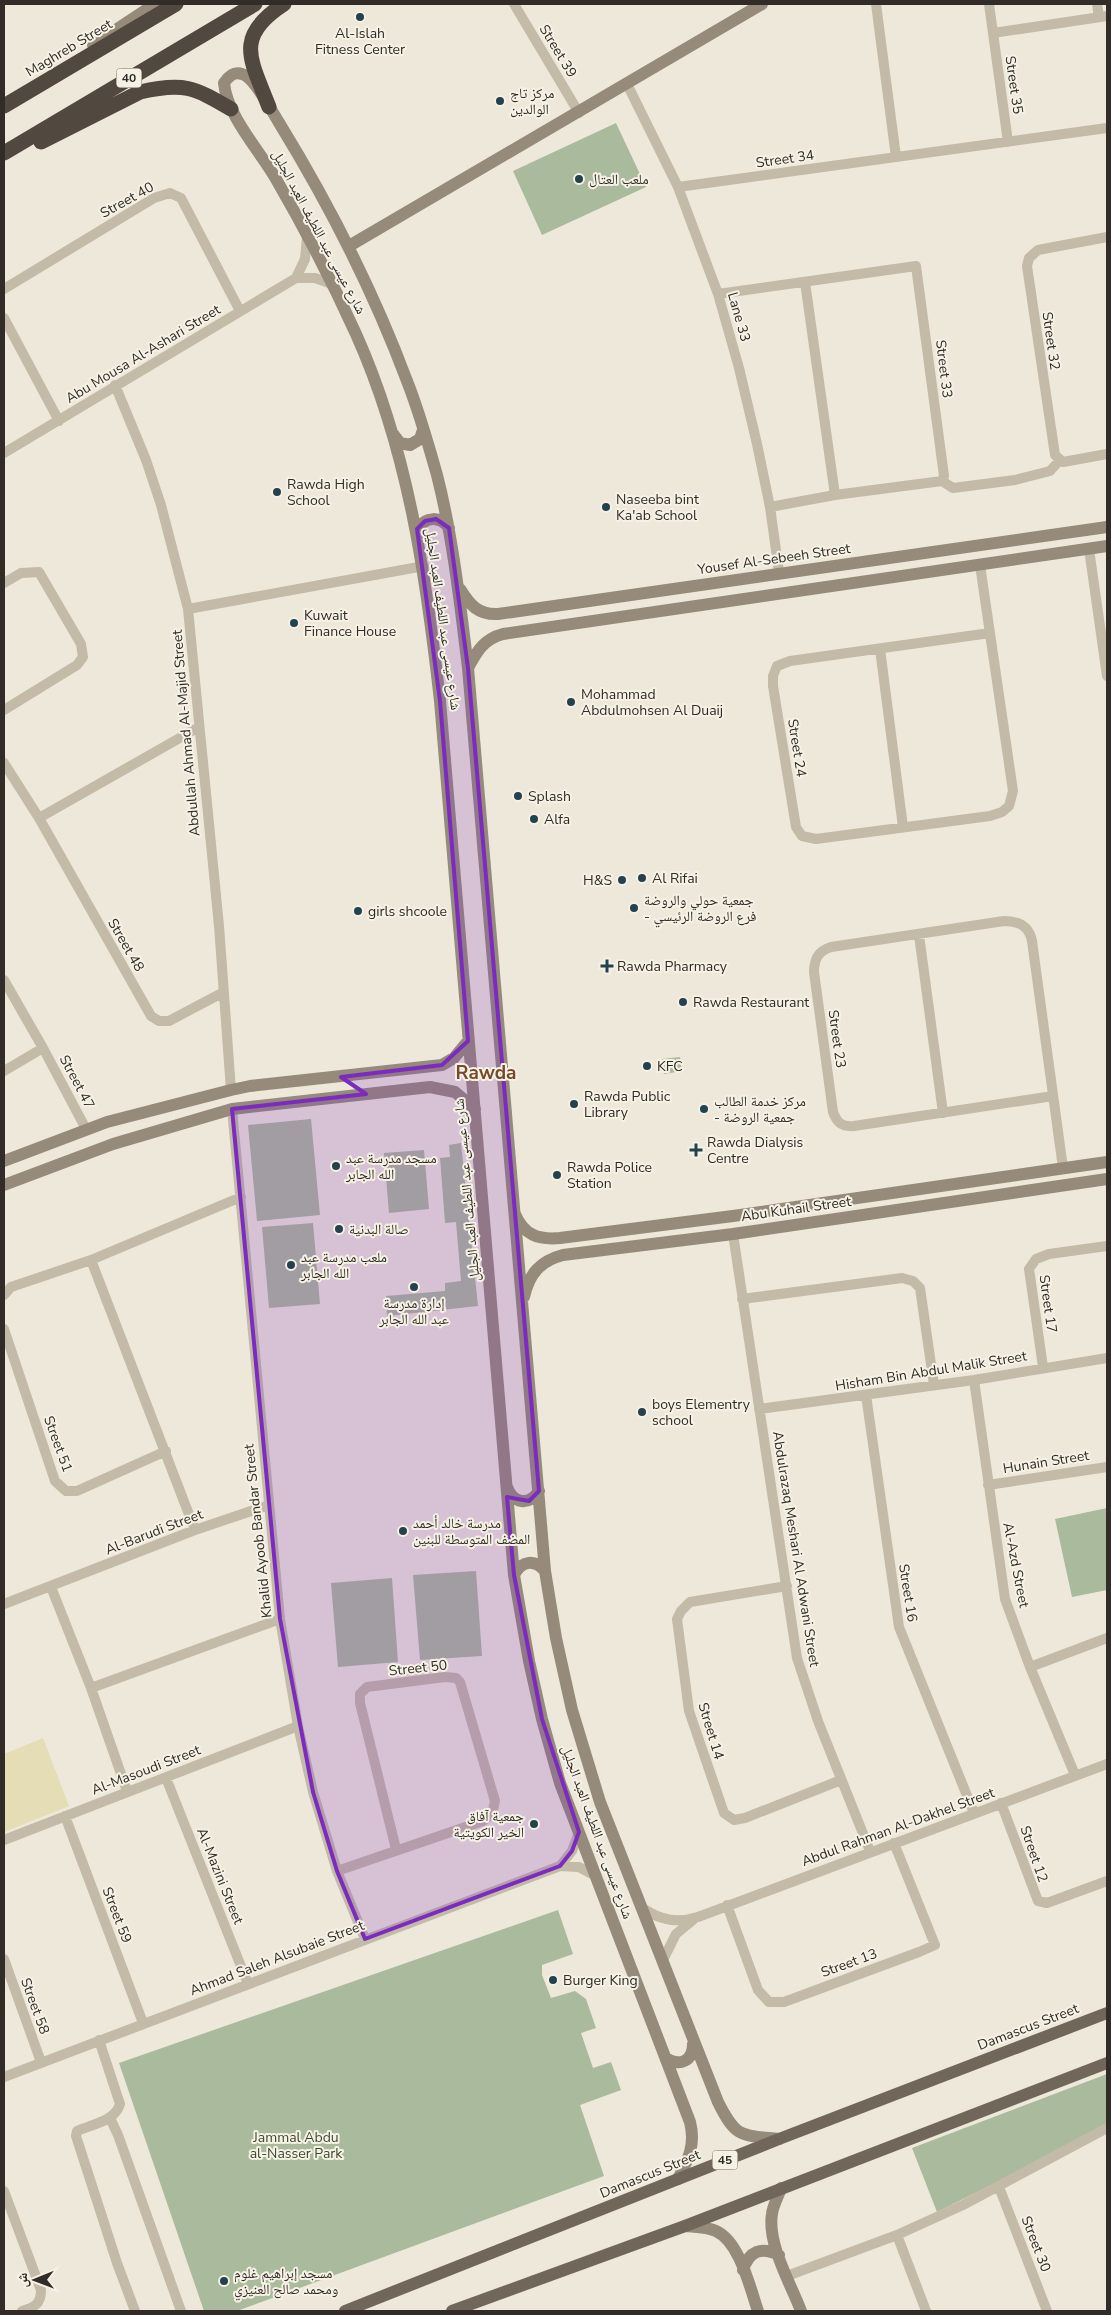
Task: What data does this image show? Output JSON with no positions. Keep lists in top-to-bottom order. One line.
{"streets":{"highway":["Maghreb Street","40"],"main road":["شارع عيسى عبد اللطيف العبد الجليل","Yousef Al-Sebeeh Street","Abu Kuhail Street","Damascus Street","45"],"street":["Street 39","Street 35","Street 34","Street 40","Lane 33","Street 32","Abu Mousa Al-Ashari Street","Street 33","Abdullah Ahmad Al-Majid Street","Street 24","Street 48","Street 23","Street 47","Street 17","Hisham Bin Abdul Malik Street","Street 51","Hunain Street","Khalid Ayoob Bandar Street","Al-Barudi Street","Abdulrazaq Meshari Al Adwani Street","Al-Azd Street","Street 16","Street 50","Street 14","Al-Masoudi Street","Abdul Rahman Al-Dakhel Street","Street 12","Al-Mazini Street","Street 59","Ahmad Saleh Alsubaie Street","Street 13","Street 58","Street 30"]},"crossings":[["Street 35","Street 34"],["Street 34","Lane 33"],["Street 40","Abu Mousa Al-Ashari Street"],["شارع عيسى عبد اللطيف العبد الجليل","Yousef Al-Sebeeh Street"],["شارع عيسى عبد اللطيف العبد الجليل","Abu Kuhail Street"],["شارع عيسى عبد اللطيف العبد الجليل","Abdul Rahman Al-Dakhel Street"],["شارع عيسى عبد اللطيف العبد الجليل","Ahmad Saleh Alsubaie Street"],["شارع عيسى عبد اللطيف العبد الجليل","Damascus Street"],["Lane 33","Street 33"],["Lane 33","Yousef Al-Sebeeh Street"],["Abu Mousa Al-Ashari Street","Abdullah Ahmad Al-Majid Street"],["Abdullah Ahmad Al-Majid Street","Street 48"],["Street 23","Abu Kuhail Street"],["Abu Kuhail Street","Abdulrazaq Meshari Al Adwani Street"],["Street 17","Hisham Bin Abdul Malik Street"],["Hisham Bin Abdul Malik Street","Abdulrazaq Meshari Al Adwani Street"],["Hisham Bin Abdul Malik Street","Al-Azd Street"],["Hisham Bin Abdul Malik Street","Street 16"],["Hunain Street","Al-Azd Street"],["Khalid Ayoob Bandar Street","Al-Barudi Street"],["Khalid Ayoob Bandar Street","Street 50"],["Khalid Ayoob Bandar Street","Al-Masoudi Street"],["Khalid Ayoob Bandar Street","Ahmad Saleh Alsubaie Street"],["Abdulrazaq Meshari Al Adwani Street","Street 14"],["Abdulrazaq Meshari Al Adwani Street","Abdul Rahman Al-Dakhel Street"],["Al-Azd Street","Abdul Rahman Al-Dakhel Street"],["Street 16","Abdul Rahman Al-Dakhel Street"],["Al-Masoudi Street","Al-Mazini Street"],["Al-Masoudi Street","Street 59"],["Abdul Rahman Al-Dakhel Street","Street 12"],["Abdul Rahman Al-Dakhel Street","Street 13"],["Al-Mazini Street","Ahmad Saleh Alsubaie Street"],["Street 59","Ahmad Saleh Alsubaie Street"],["Ahmad Saleh Alsubaie Street","Street 58"]],"districts":["Rawda"],"parks":["Jammal Abdu al-Nasser Park"],"places":{"other":["Al-Islah Fitness Center","مركز تاج الوالدين","ملعب العتال","Rawda High School","Naseeba bint Ka'ab School","Kuwait Finance House","Mohammad Abdulmohsen Al Duaij","Splash","Alfa","Al Rifai","H&S","جمعية حولي والروضة - فرع الروضة الرئيسي","girls shcoole","Rawda Restaurant","KFC","Rawda Public Library","مركز خدمة الطالب - جمعية الروضة","مسجد مدرسة عبد الله الجابر","Rawda Police Station","صالة البدنية","ملعب مدرسة عبد الله الجابر","إدارة مدرسة عبد الله الجابر","boys Elementry school","مدرسة خالد أحمد المضف المتوسطة للبنين","جمعية آفاق الخير الكويتية","Burger King","مسجد إبراهيم غلوم ومحمد صالح العنيزي"],"health":["Rawda Pharmacy","Rawda Dialysis Centre"]},"north":"left"}
